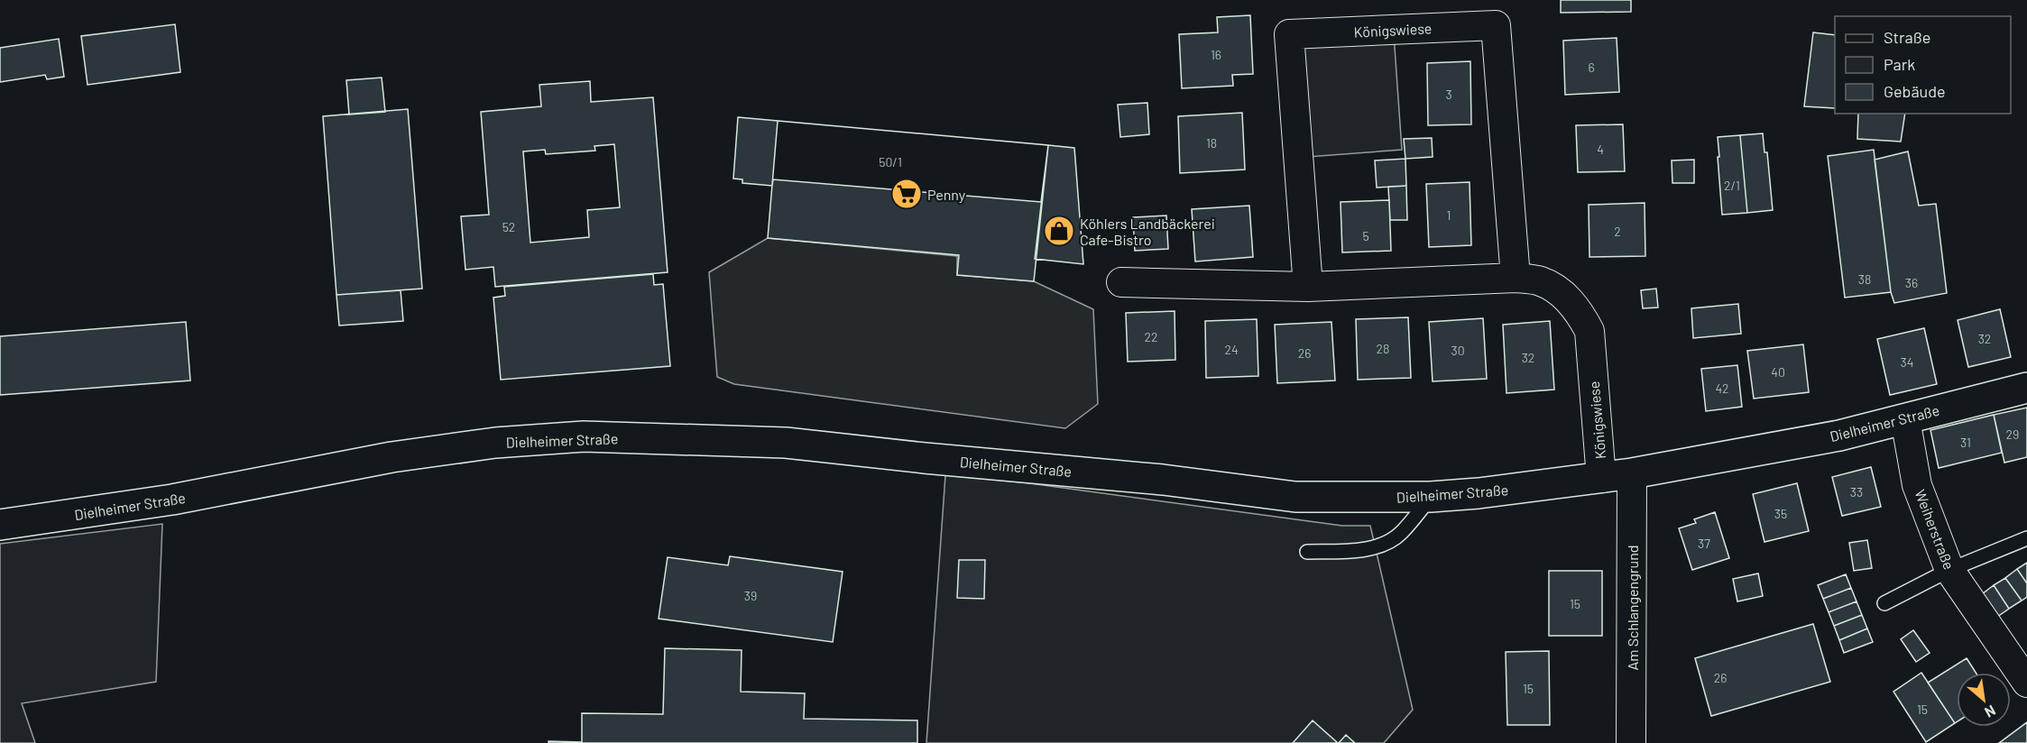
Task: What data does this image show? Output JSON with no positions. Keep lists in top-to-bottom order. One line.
{"streets":{"main road":["Dielheimer Straße"],"street":["Königswiese","Weiherstraße","Am Schlangengrund"]},"crossings":[["Königswiese","Dielheimer Straße"],["Dielheimer Straße","Weiherstraße"],["Dielheimer Straße","Am Schlangengrund"]],"places":{"supermarket":["Penny"],"shop":["Köhlers Landbäckerei Cafe-Bistro"]},"house_numbers":["16","6","3","18","4","50/1","2/1","1","52","2","5","38","36","22","32","28","24","30","26","32","34","40","42","29","31","33","35","37","39","15","26","15","15"],"legend":["Straße","Park","Gebäude"],"north":"bottom right"}
